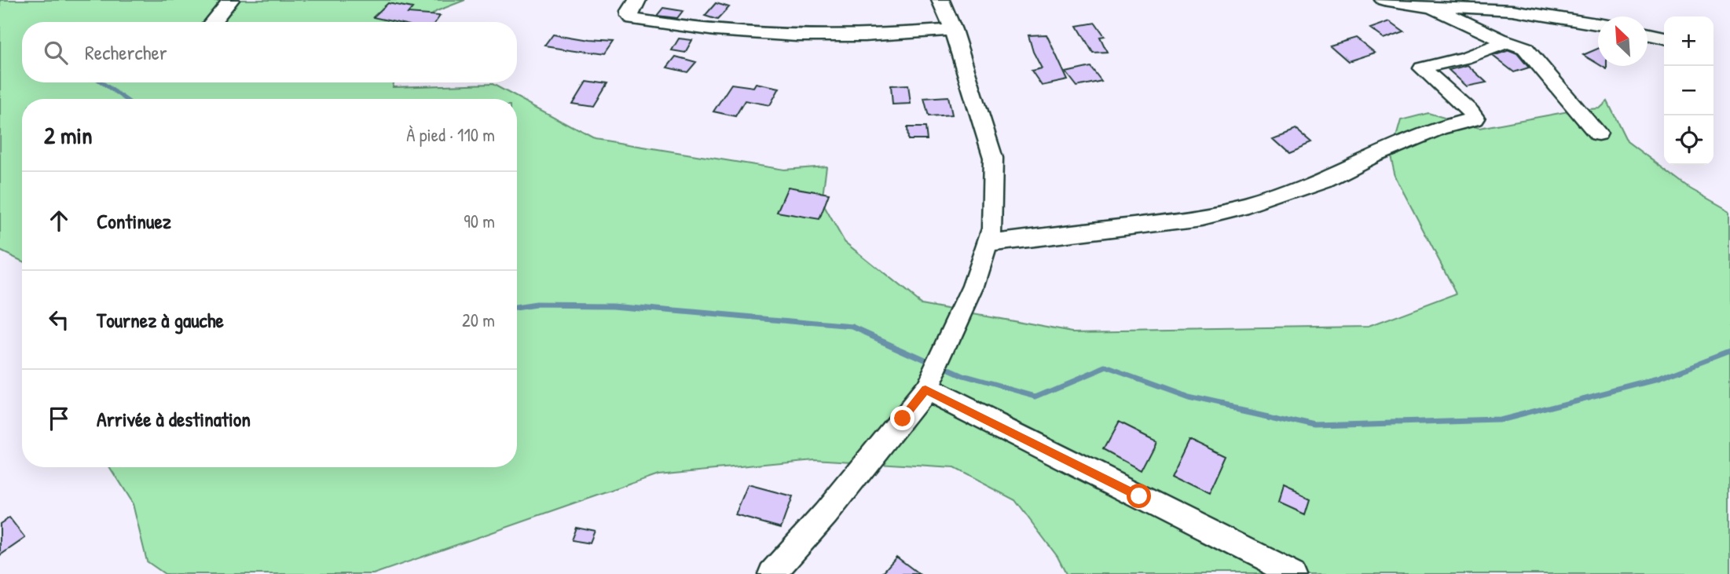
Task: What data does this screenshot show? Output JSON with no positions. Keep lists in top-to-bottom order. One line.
{"north":"top left","page":{"map_buttons":["+","−"],"search":"Rechercher","heading":["2 min","À pied · 110 m"],"list":[["Continuez","90 m"],["Tournez à gauche","20 m"],"Arrivée à destination"]}}
